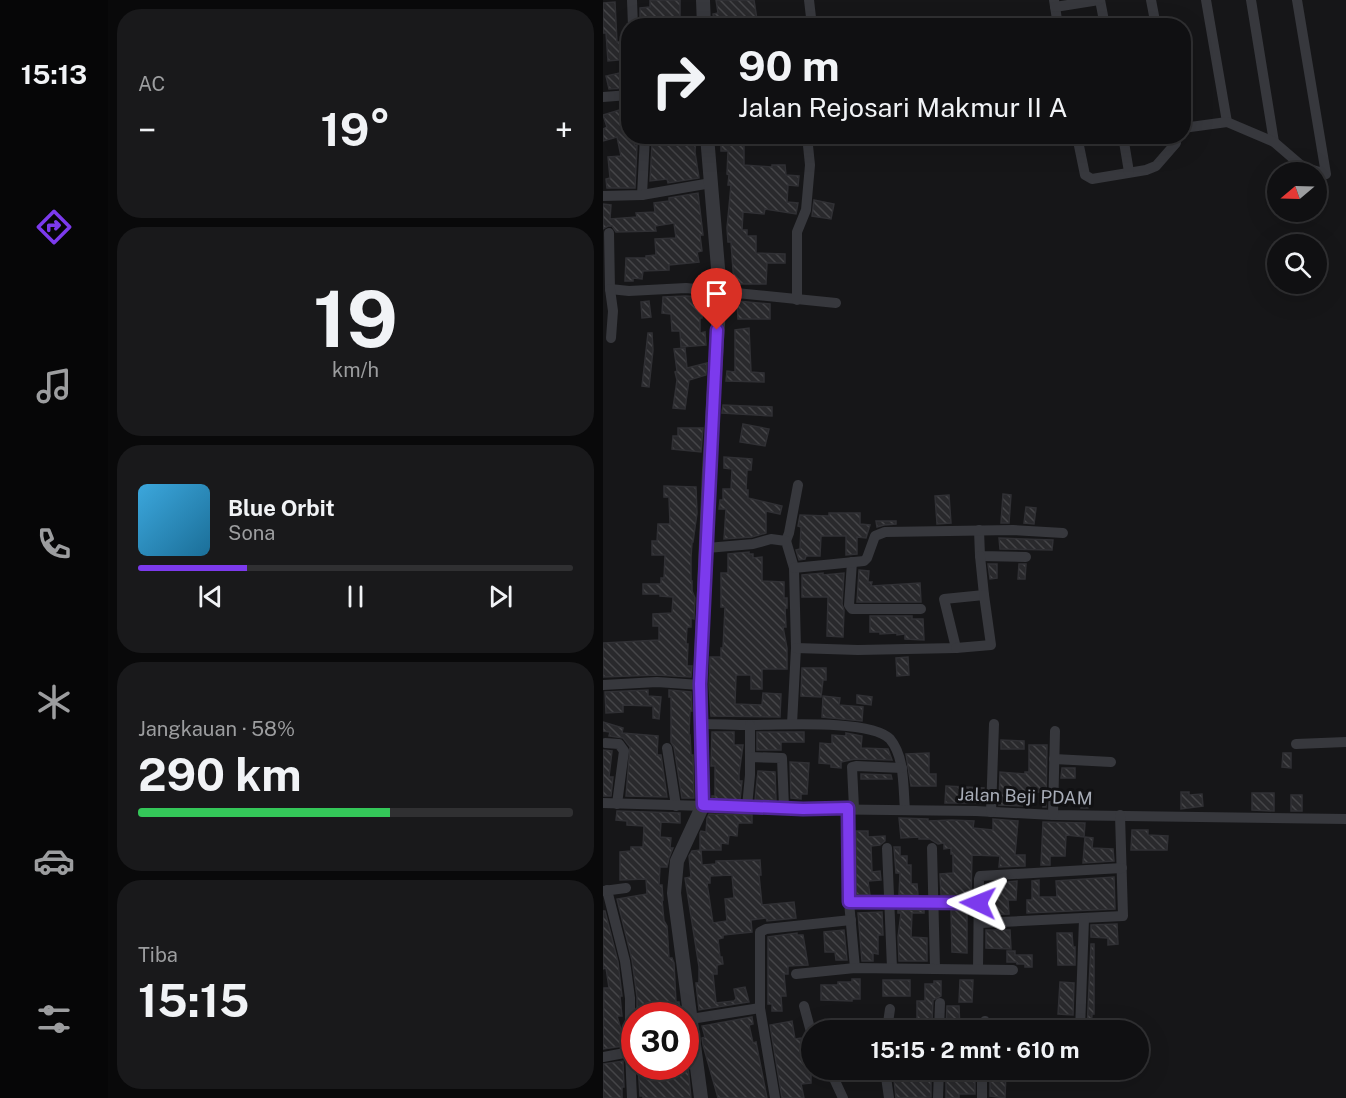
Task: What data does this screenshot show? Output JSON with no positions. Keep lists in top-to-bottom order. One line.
{"streets":{"street":["Jalan Beji PDAM"]},"north":"left","page":{"tabs":"15:13","tile":["AC",["19","km/h"],["Jangkauan · 58%","290 km"],["Tiba","15:15"]],"turn":["90 m","Jalan Rejosari Makmur II A"],"heat":["−","19°","+"],"song":["Blue Orbit","Sona"],"limit":"30","trip":"15:15 · 2 mnt · 610 m"}}
